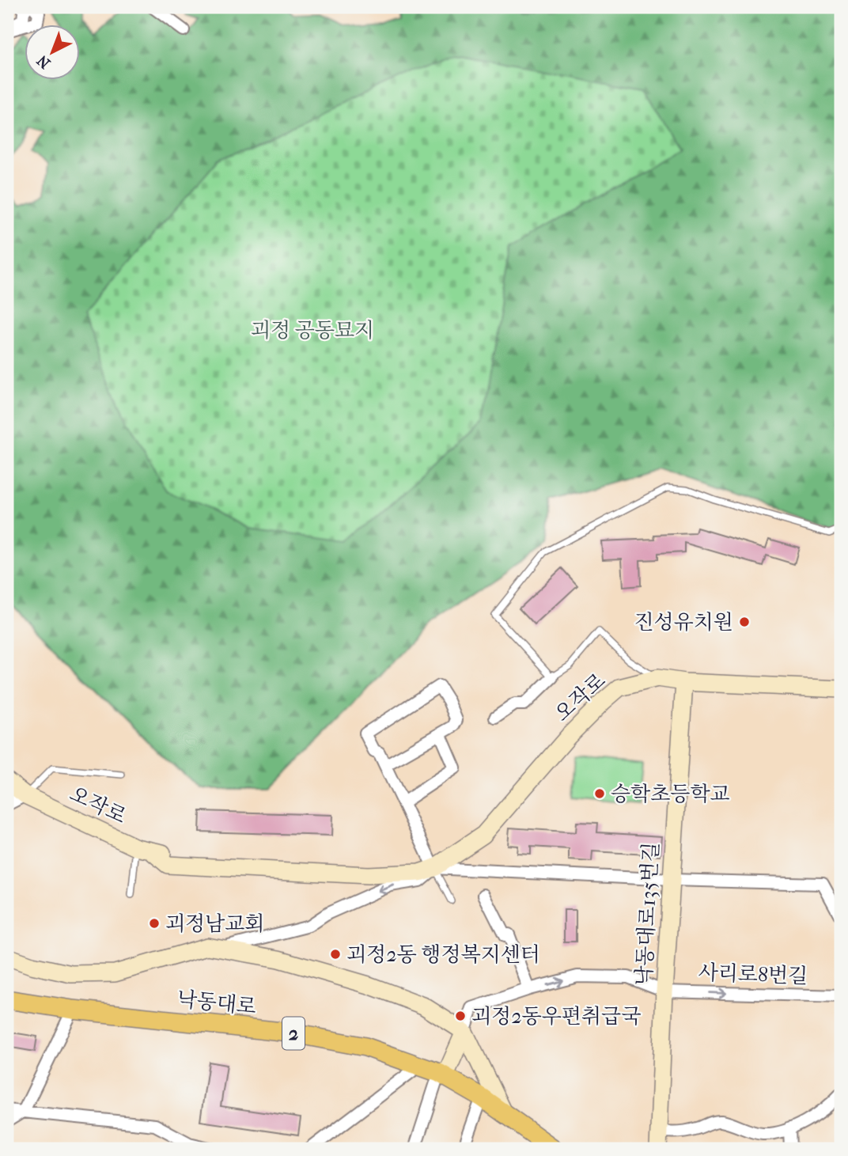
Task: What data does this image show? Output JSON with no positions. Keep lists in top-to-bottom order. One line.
{"streets":{"main road":["낙동대로","2"],"street":["오작로","낙동대로135번길","사리로8번길"]},"crossings":[["오작로","낙동대로135번길"],["낙동대로135번길","사리로8번길"]],"one_way":["사리로8번길"],"parks":["괴정 공동묘지"],"places":["진성유치원","승학초등학교","괴정남교회","괴정2동 행정복지센터","괴정2동우편취급국"],"north":"bottom left"}
